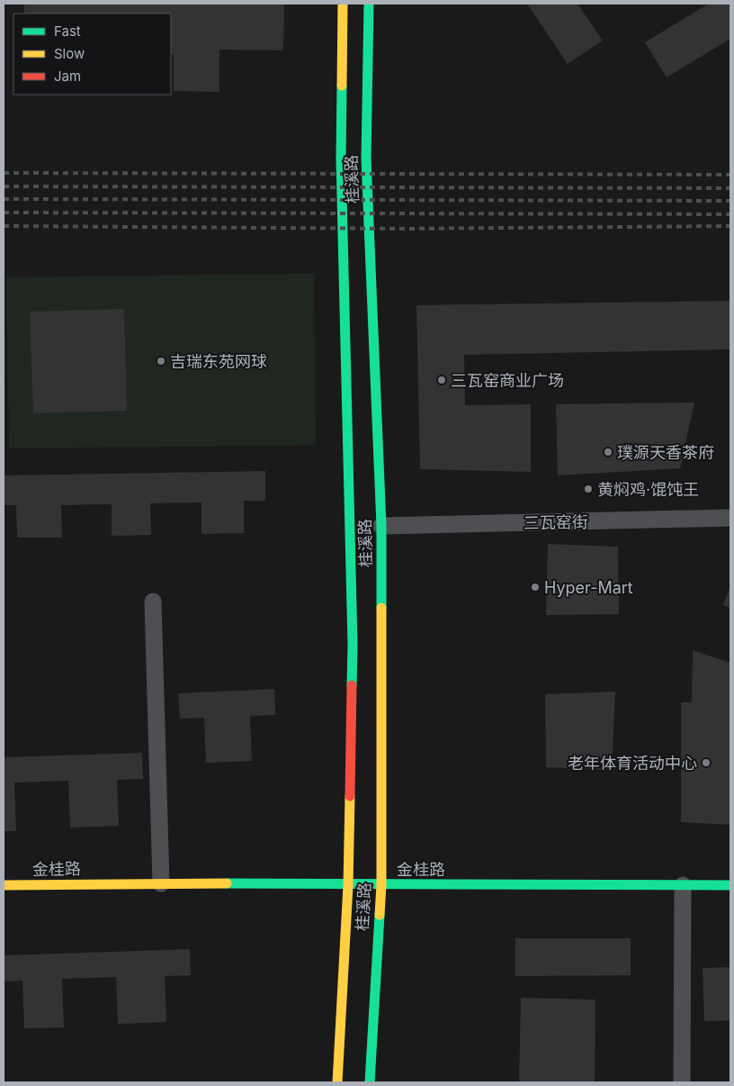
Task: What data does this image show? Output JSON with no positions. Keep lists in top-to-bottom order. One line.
{"streets":{"main road":["桂溪路","金桂路"],"street":["三瓦窑街"]},"crossings":[["桂溪路","三瓦窑街"],["桂溪路","金桂路"]],"places":["吉瑞东苑网球","三瓦窑商业广场","璞源天香茶府","黄焖鸡·馄饨王","Hyper-Mart","老年体育活动中心"],"legend":["Fast","Slow","Jam"]}
